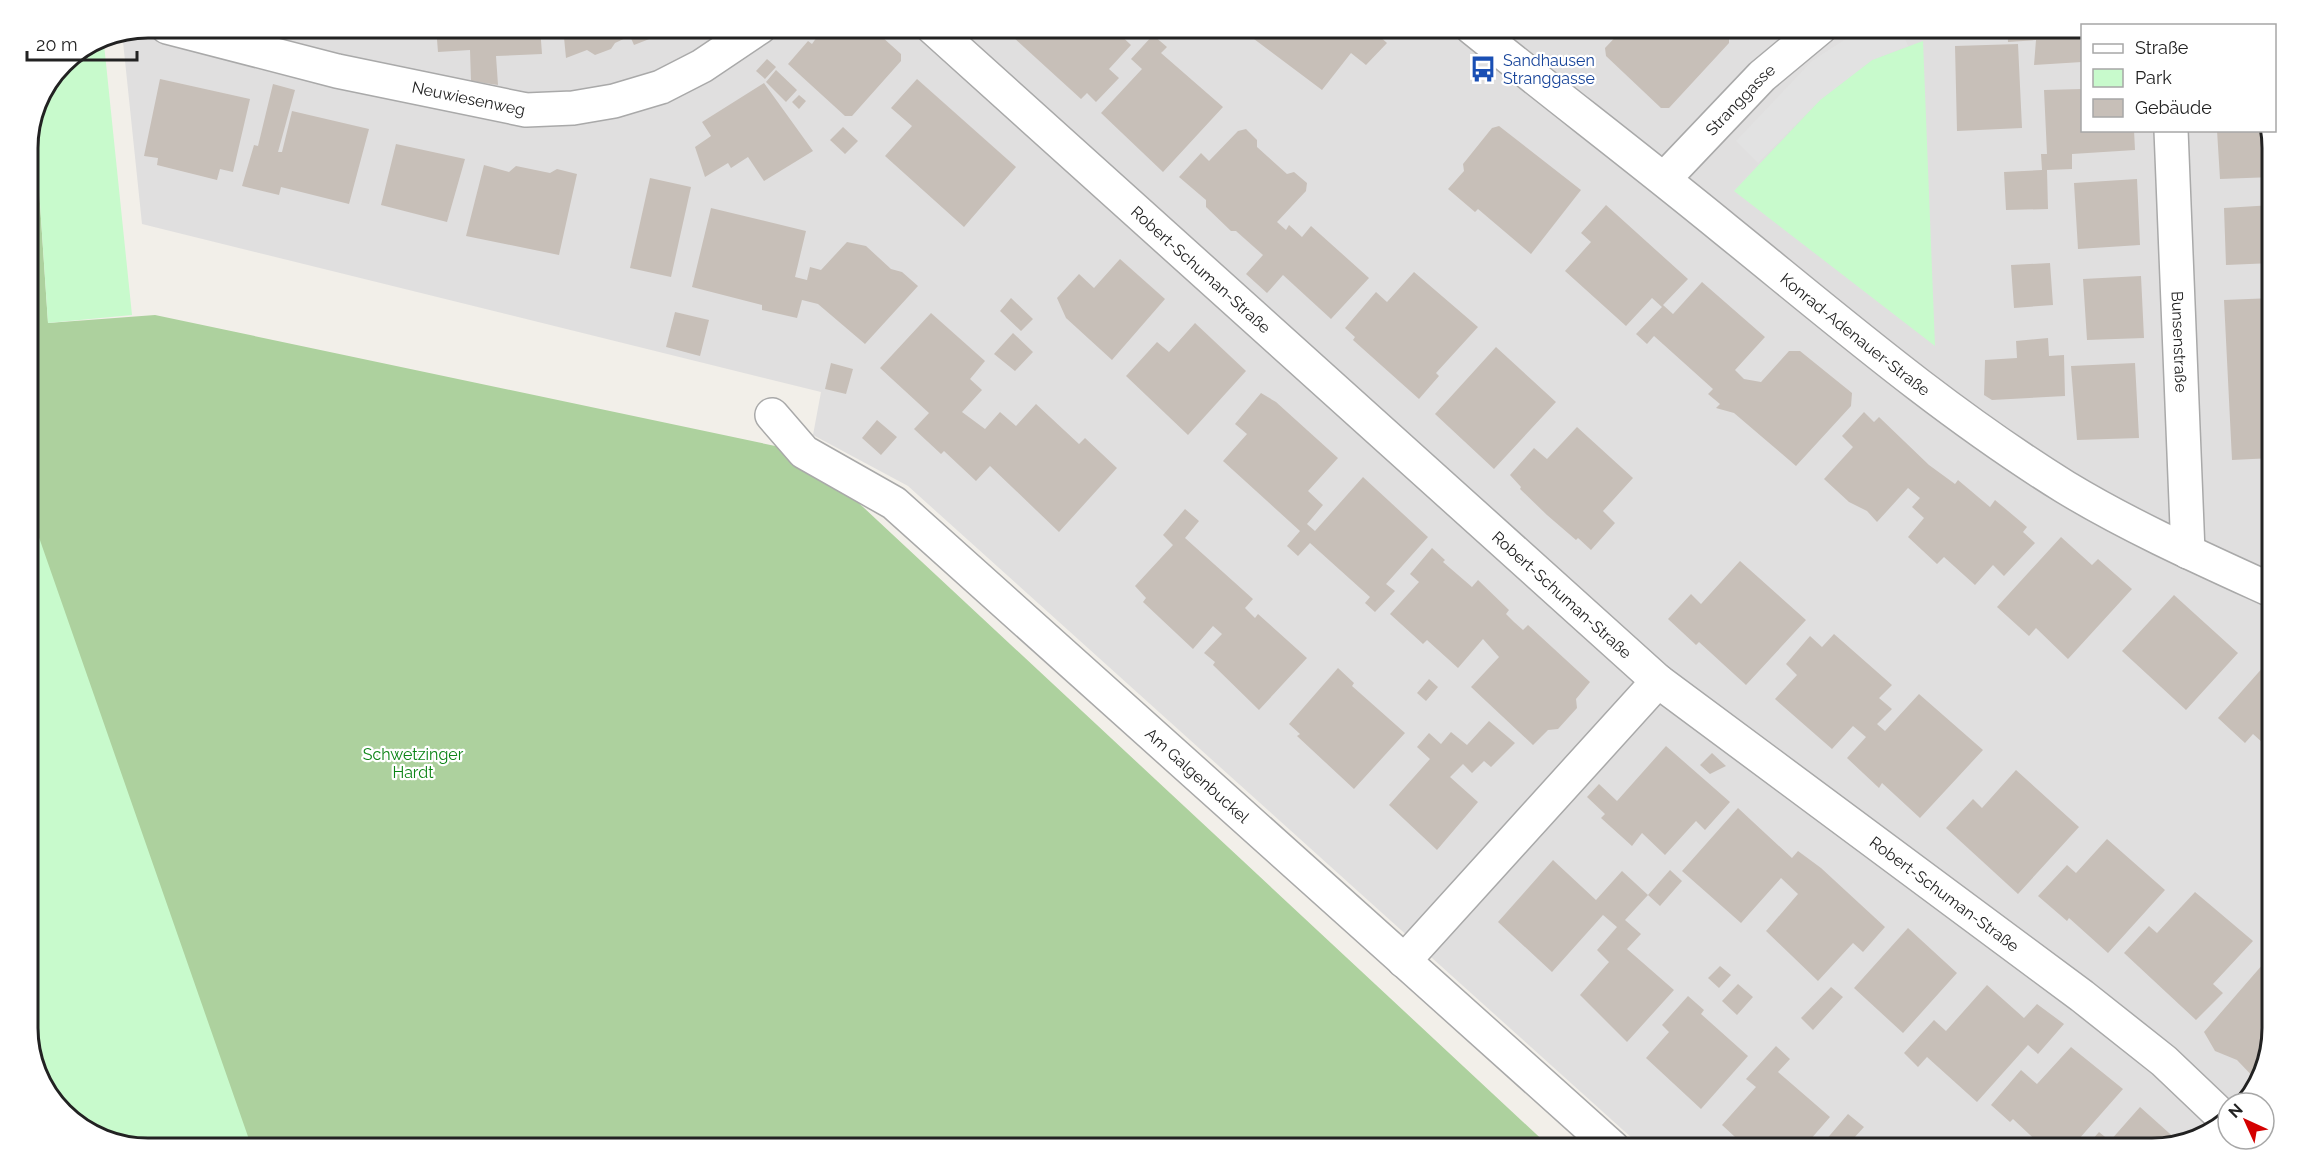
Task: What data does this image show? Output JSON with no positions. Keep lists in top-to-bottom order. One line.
{"streets":{"street":["Neuwiesenweg","Stranggasse","Robert-Schuman-Straße","Konrad-Adenauer-Straße","Bunsenstraße","Am Galgenbuckel"]},"crossings":[["Stranggasse","Konrad-Adenauer-Straße"],["Konrad-Adenauer-Straße","Bunsenstraße"]],"parks":["Schwetzinger Hardt"],"places":{"bus stop":["Sandhausen Stranggasse"]},"legend":["Straße","Park","Gebäude"],"scale_bar":"20 m","north":"top left"}
